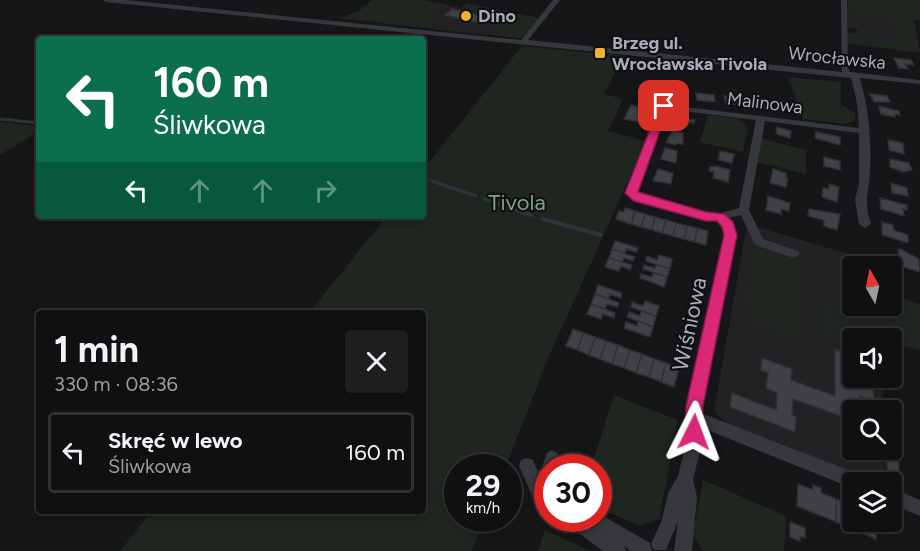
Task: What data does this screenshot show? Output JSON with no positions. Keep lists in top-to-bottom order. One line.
{"streets":{"street":["Wrocławska","Malinowa","Wiśniowa"]},"crossings":[["Malinowa","Wiśniowa"]],"parks":["Tivola"],"places":{"other":["Dino"],"transit":["Brzeg ul. Wrocławska Tivola"]},"north":"top","page":{"turn":["160 m","Śliwkowa"],"heading":["1 min","330 m · 08:36"],"list":[{"name":"Skręć w lewo","note":"Śliwkowa","value":"160 m"}],"speed":"29 km/h","limit":"30"}}
